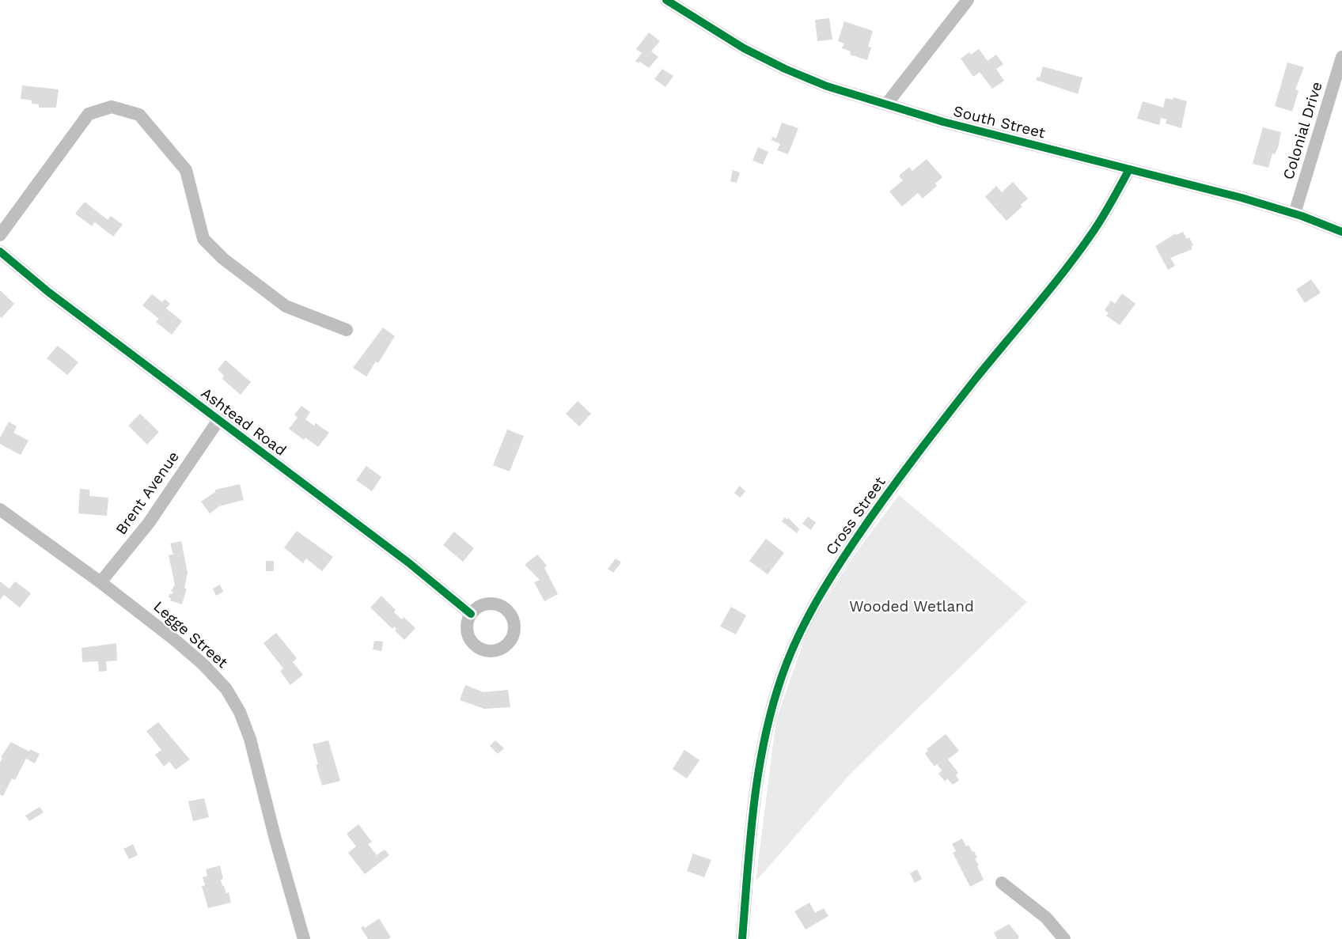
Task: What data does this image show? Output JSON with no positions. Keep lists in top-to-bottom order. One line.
{"streets":{"street":["South Street","Colonial Drive","Ashtead Road","Brent Avenue","Cross Street","Legge Street"]},"crossings":[["South Street","Colonial Drive"],["South Street","Cross Street"],["Ashtead Road","Brent Avenue"],["Brent Avenue","Legge Street"]],"parks":["Wooded Wetland"]}
